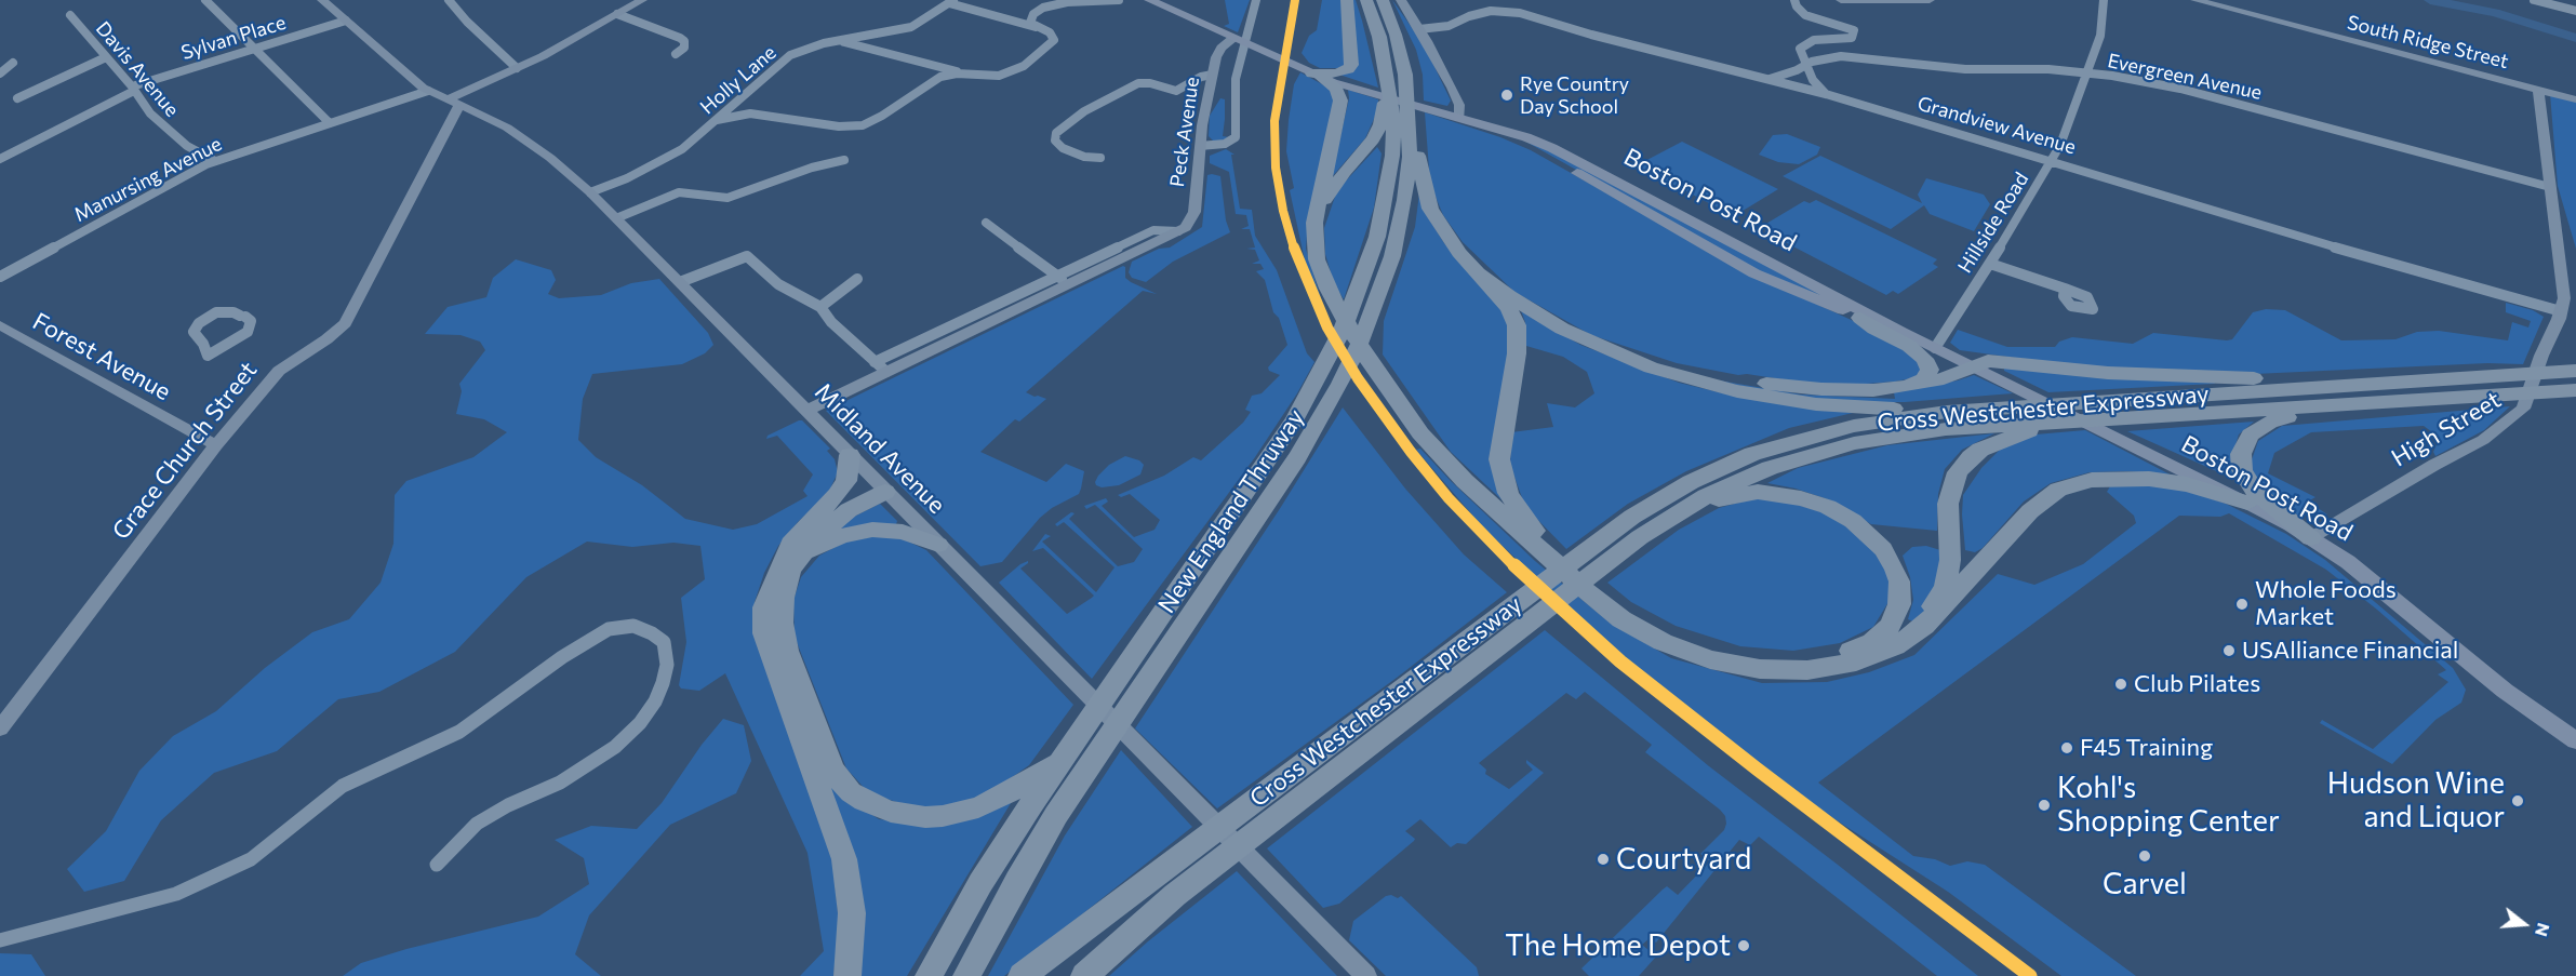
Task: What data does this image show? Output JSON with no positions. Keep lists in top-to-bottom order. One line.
{"streets":{"highway":["Cross Westchester Expressway","New England Thruway"],"main road":["Boston Post Road"],"street":["Sylvan Place","South Ridge Street","Davis Avenue","Evergreen Avenue","Holly Lane","Grandview Avenue","Peck Avenue","Manursing Avenue","Hillside Road","Forest Avenue","High Street","Midland Avenue","Grace Church Street"]},"crossings":[["Sylvan Place","Davis Avenue"],["Sylvan Place","Midland Avenue"],["South Ridge Street","High Street"],["Davis Avenue","Manursing Avenue"],["Evergreen Avenue","Grandview Avenue"],["Evergreen Avenue","Hillside Road"],["Evergreen Avenue","High Street"],["Holly Lane","Midland Avenue"],["Grandview Avenue","Hillside Road"],["Grandview Avenue","High Street"],["Peck Avenue","Boston Post Road"],["Manursing Avenue","Midland Avenue"],["Boston Post Road","Hillside Road"],["Boston Post Road","High Street"],["Forest Avenue","Grace Church Street"],["Midland Avenue","Grace Church Street"]],"places":["Rye Country Day School","Whole Foods Market","USAlliance Financial","Club Pilates","F45 Training","Hudson Wine and Liquor","Kohl's Shopping Center","Carvel","Courtyard","The Home Depot"],"north":"right"}
